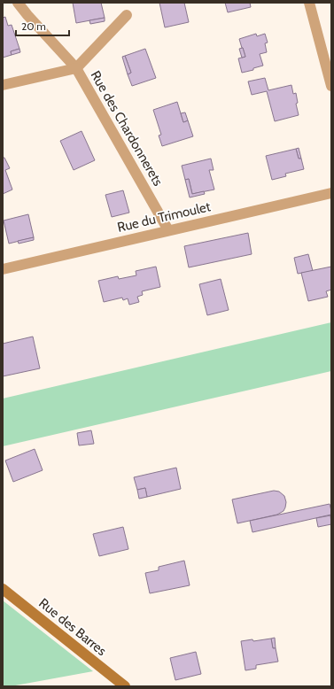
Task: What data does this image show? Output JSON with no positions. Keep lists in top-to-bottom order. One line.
{"streets":{"street":["Rue des Chardonnerets","Rue du Trimoulet","Rue des Barres"]},"crossings":[["Rue des Chardonnerets","Rue du Trimoulet"]],"scale_bar":"20 m"}
